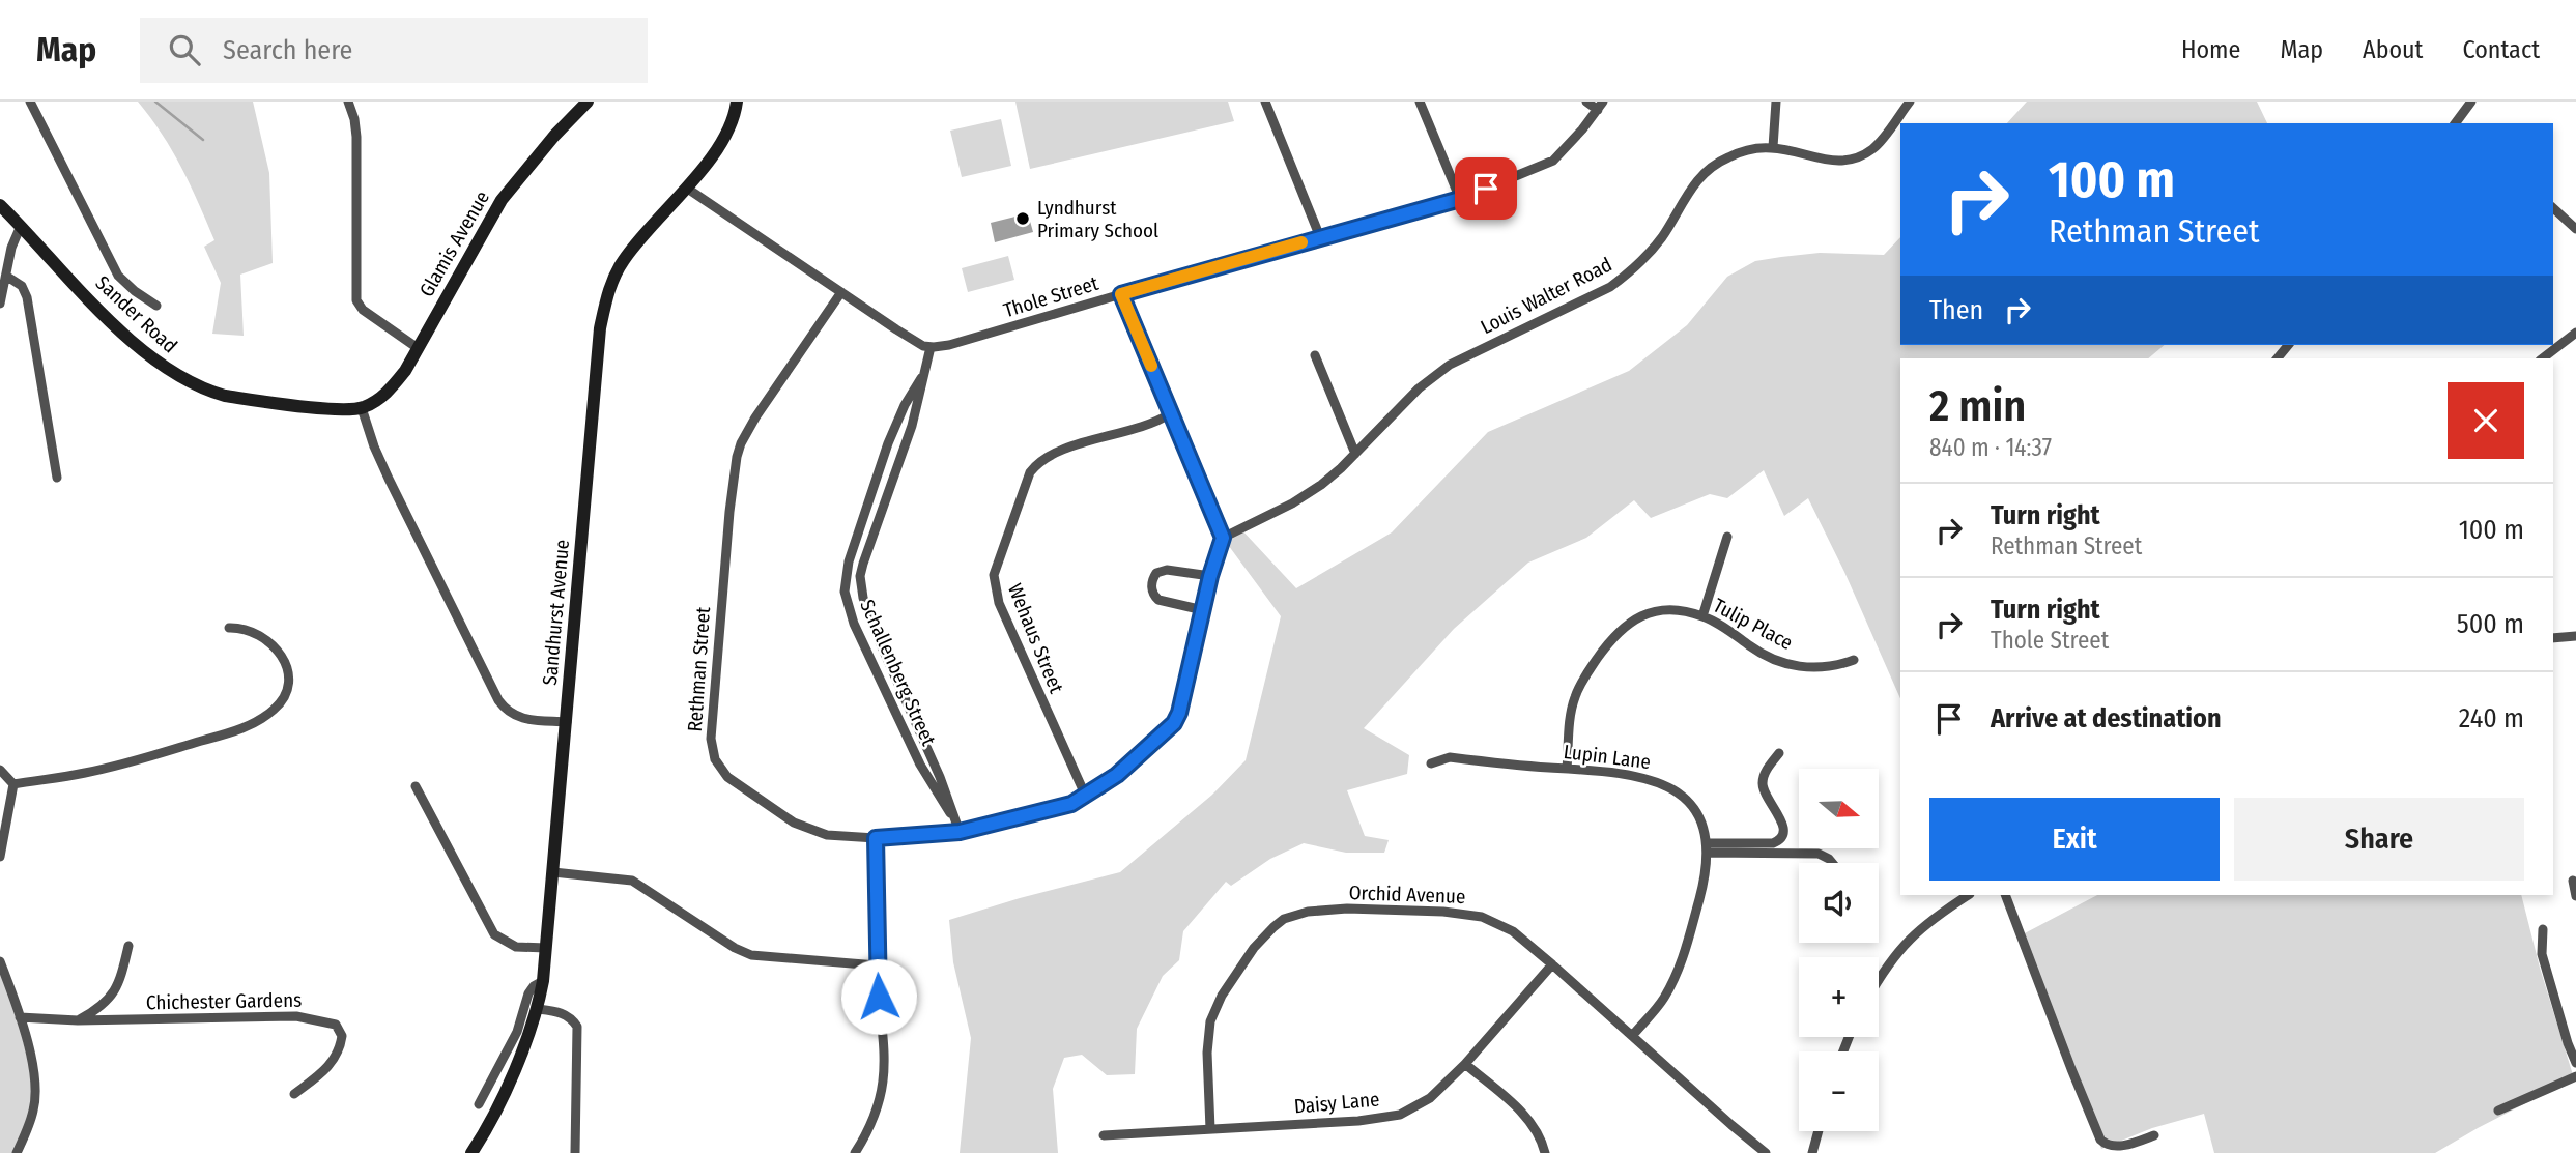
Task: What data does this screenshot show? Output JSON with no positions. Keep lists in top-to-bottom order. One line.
{"streets":{"street":["Glamis Avenue","Louis Walter Road","Thole Street","Sander Road","Sandhurst Avenue","Tulip Place","Wehaus Street","Rethman Street","Schallenberg Street","Lupin Lane","Orchid Avenue","Chichester Gardens","Daisy Lane"]},"crossings":[["Glamis Avenue","Sander Road"],["Louis Walter Road","Rethman Street"],["Thole Street","Schallenberg Street"],["Tulip Place","Lupin Lane"],["Wehaus Street","Rethman Street"],["Rethman Street","Schallenberg Street"],["Lupin Lane","Orchid Avenue"],["Orchid Avenue","Daisy Lane"]],"places":["Lyndhurst Primary School"],"north":"right","page":{"header":"Map","search":"Search here","nav":["Home","Map","About","Contact"],"turn":["100 m","Rethman Street"],"then":"Then","heading":["2 min","840 m · 14:37"],"list":[{"name":"Turn right","note":"Rethman Street","value":"100 m"},{"name":"Turn right","note":"Thole Street","value":"500 m"},{"name":"Arrive at destination","value":"240 m"}],"map_buttons":["+","−"],"buttons":["Exit","Share"]}}
